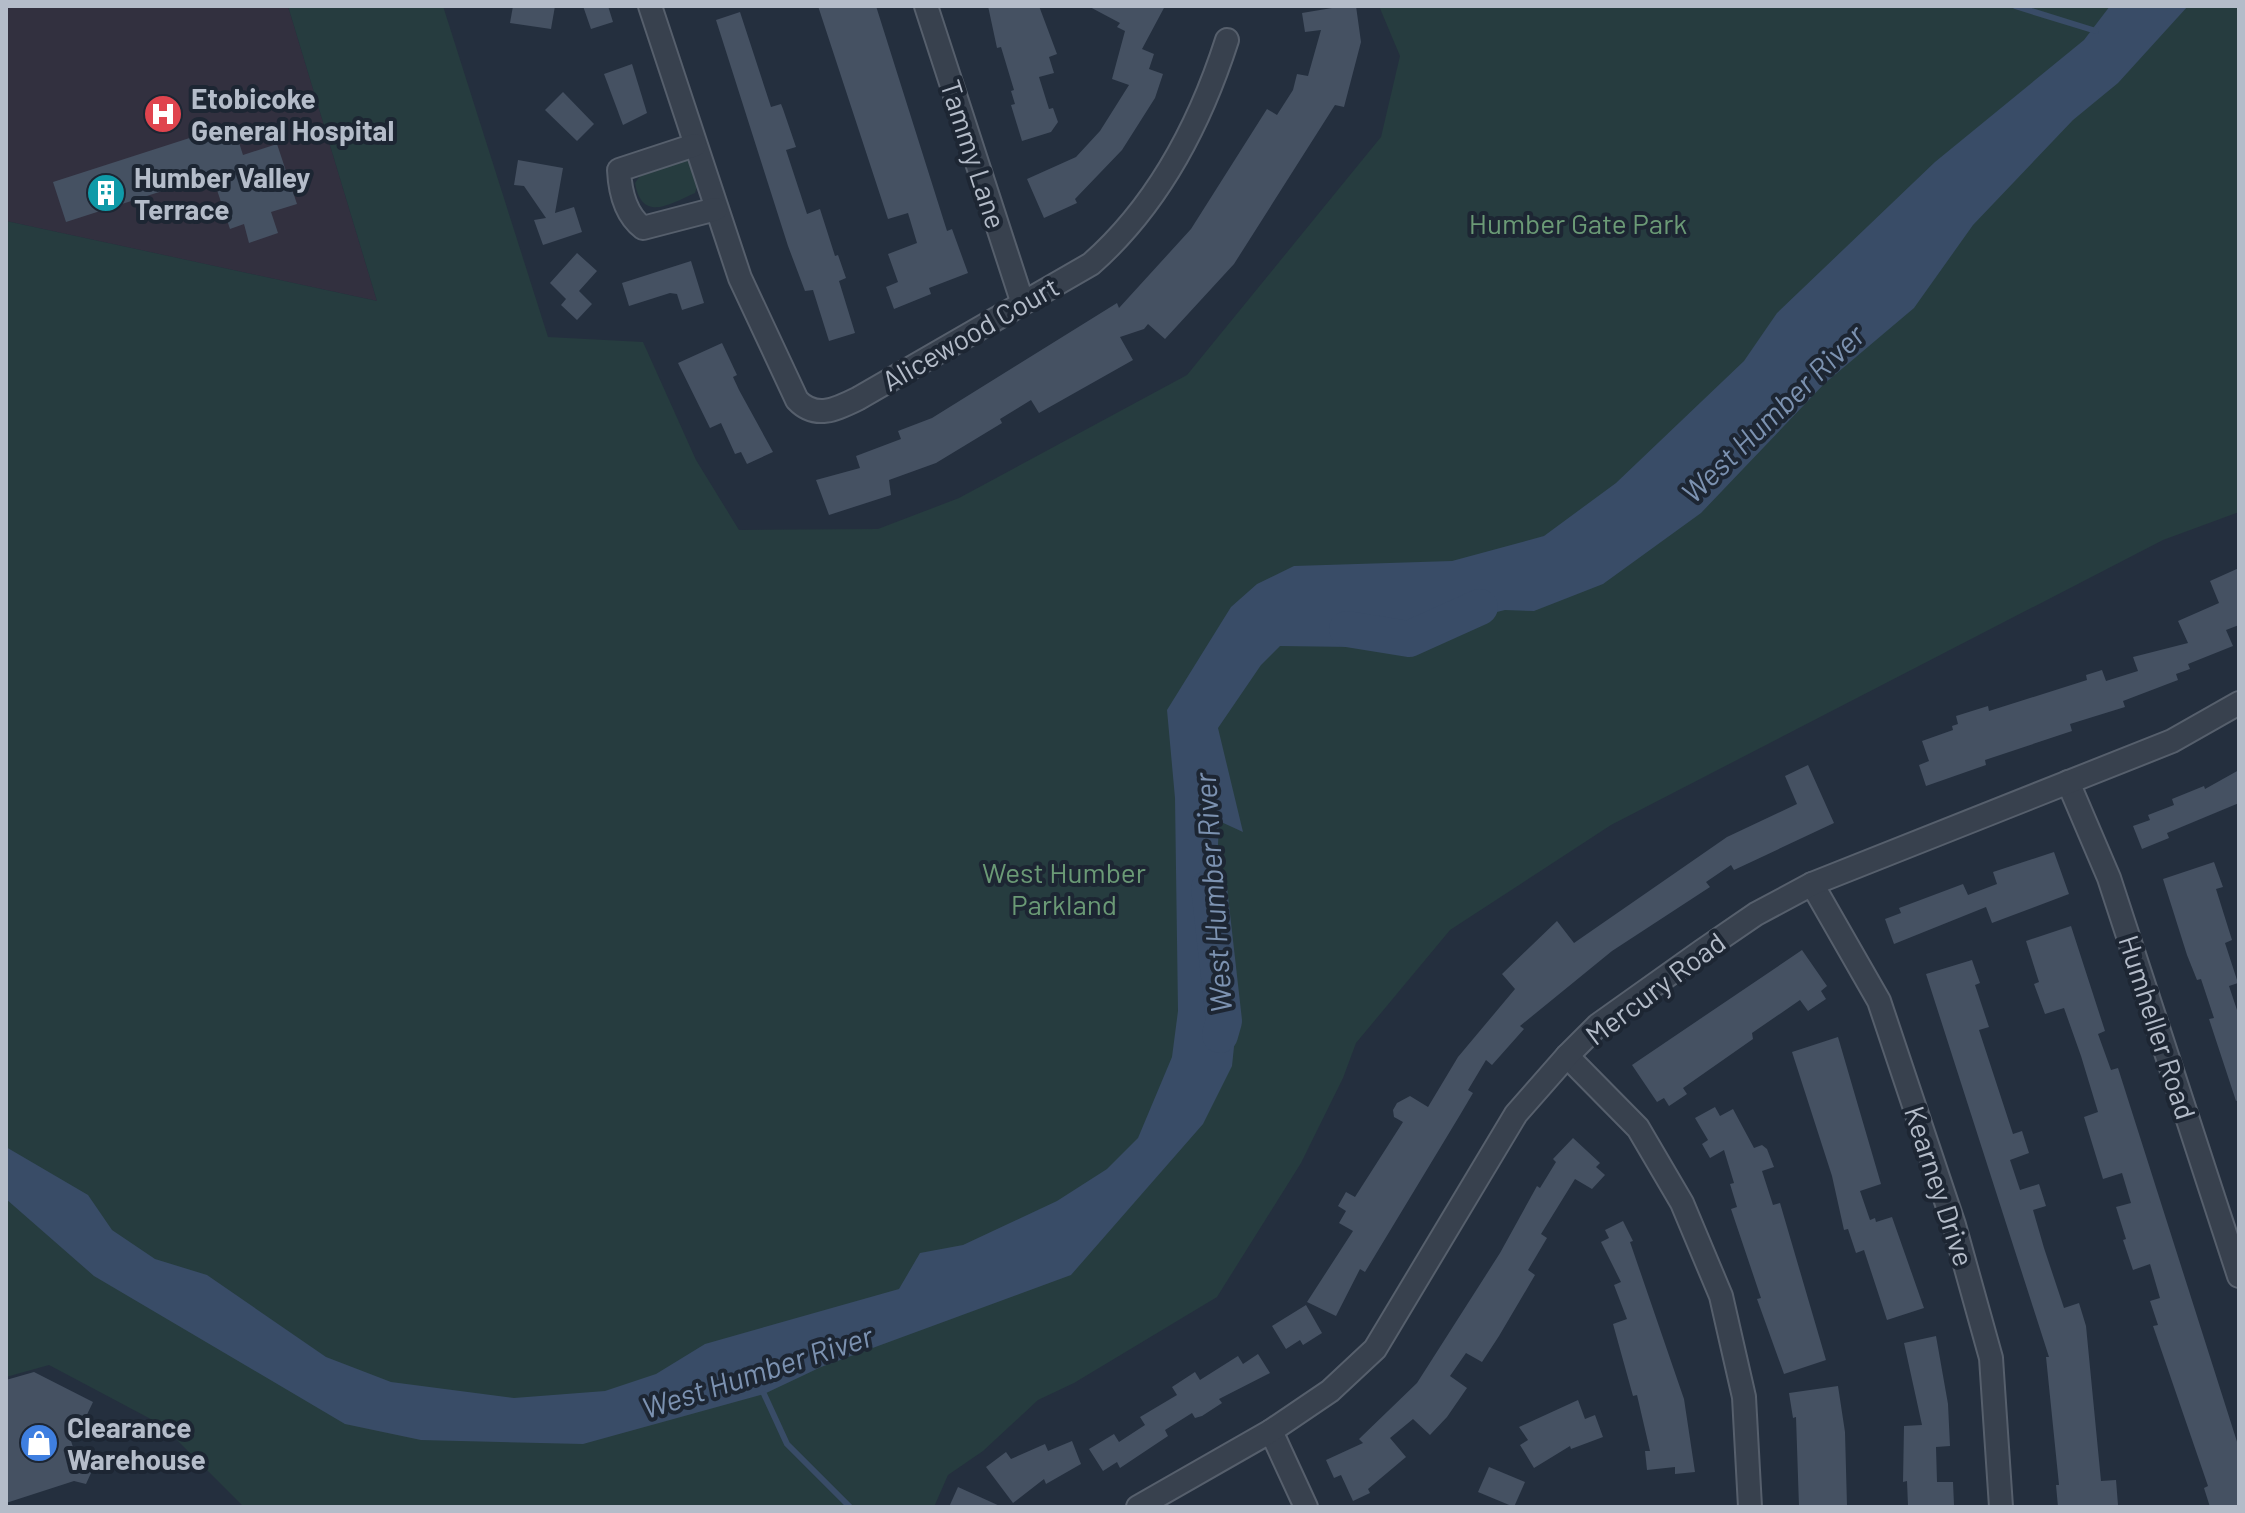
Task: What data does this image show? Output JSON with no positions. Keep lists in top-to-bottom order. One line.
{"streets":{"street":["Tammy Lane","Alicewood Court","Mercury Road","Humheller Road","Kearney Drive"]},"crossings":[["Tammy Lane","Alicewood Court"],["Mercury Road","Humheller Road"],["Mercury Road","Kearney Drive"]],"water":["West Humber River"],"parks":["Humber Gate Park","West Humber Parkland"],"places":{"hospital":["Etobicoke General Hospital"],"building":["Humber Valley Terrace"],"shop":["Clearance Warehouse"]}}
